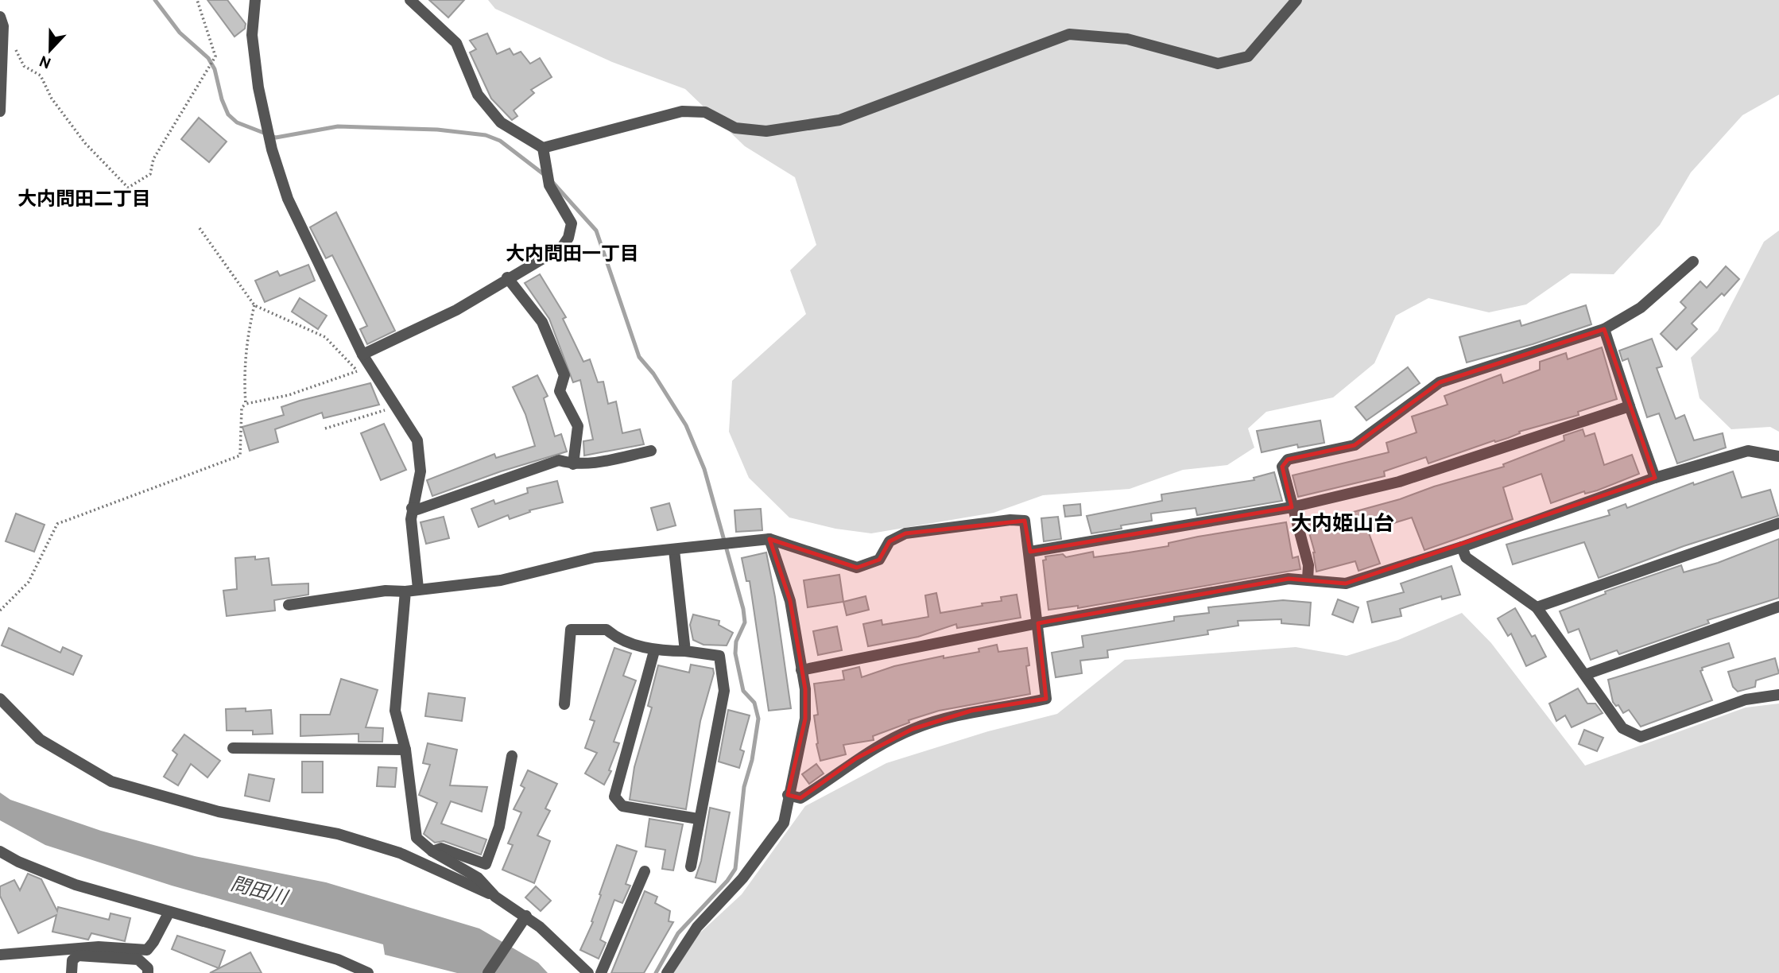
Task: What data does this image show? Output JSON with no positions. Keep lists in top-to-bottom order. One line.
{"districts":["大内問田二丁目","大内問田一丁目","大内姫山台"],"water":["問田川"],"north":"bottom"}
